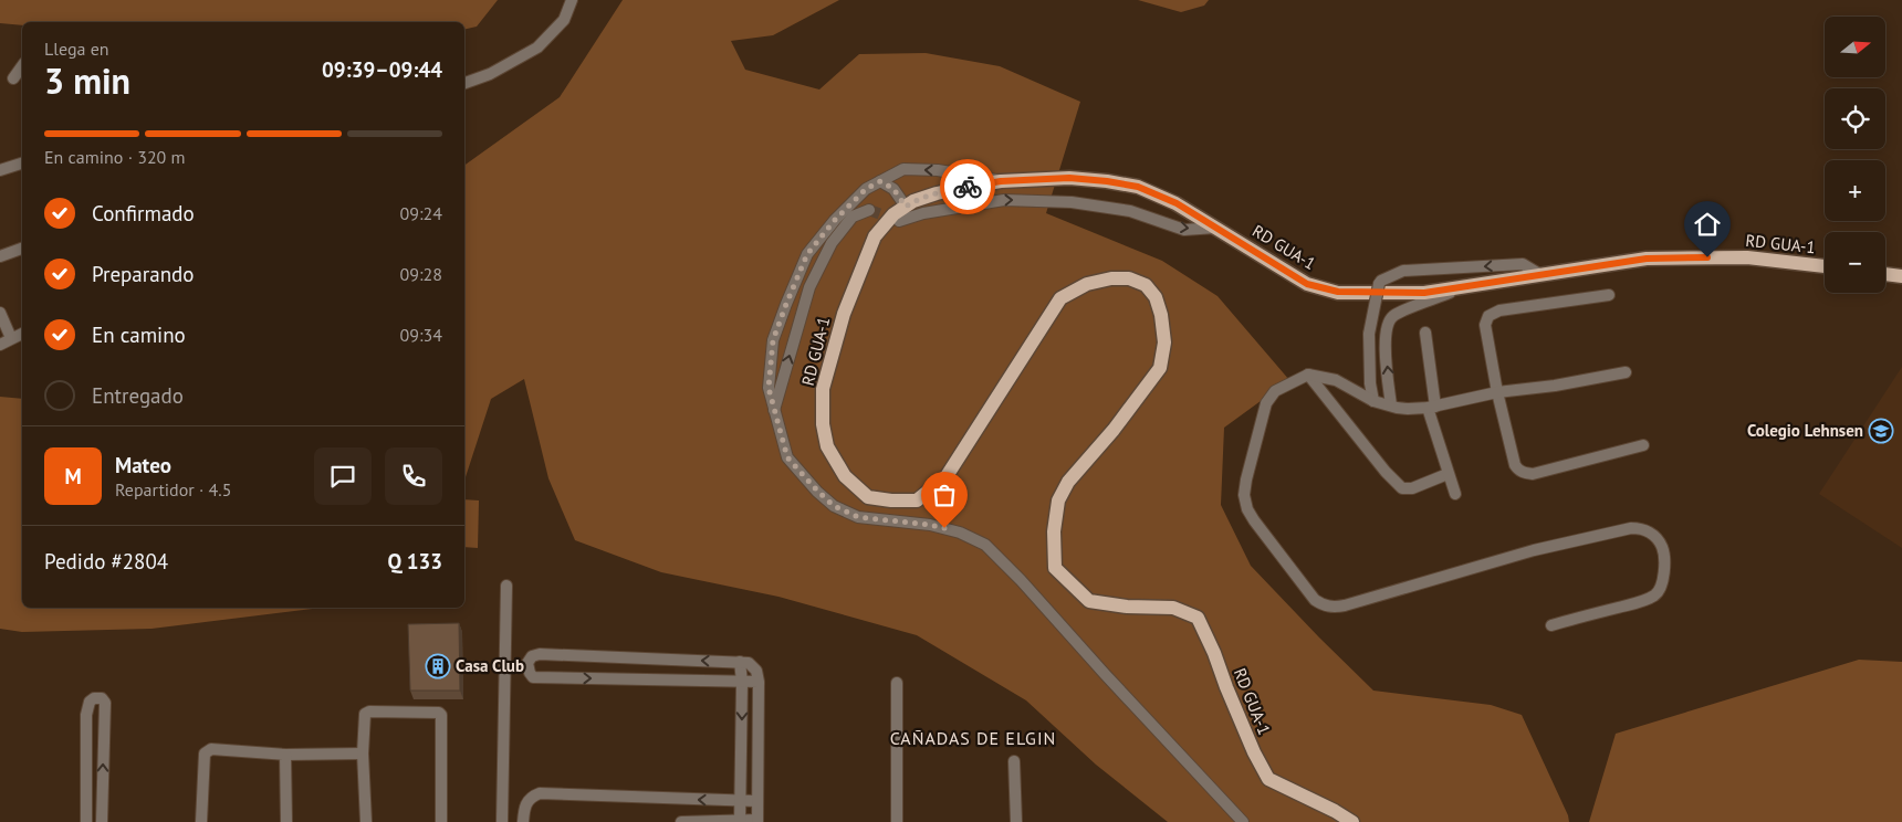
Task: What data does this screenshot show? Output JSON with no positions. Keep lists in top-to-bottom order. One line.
{"streets":{"main road":["RD GUA-1"]},"districts":["CAÑADAS DE ELGIN"],"places":{"school or university":["Colegio Lehnsen"],"building":["Casa Club"]},"north":"right","page":{"map_buttons":["+","−"],"heading":["3 min","Llega en","09:39–09:44"],"panel":["Mateo","Repartidor · 4.5","Pedido #2804","Q 133"],"bar":"En camino · 320 m","list":[["Confirmado","09:24"],["Preparando","09:28"],["En camino","09:34"],"Entregado"],"round":"M"}}
